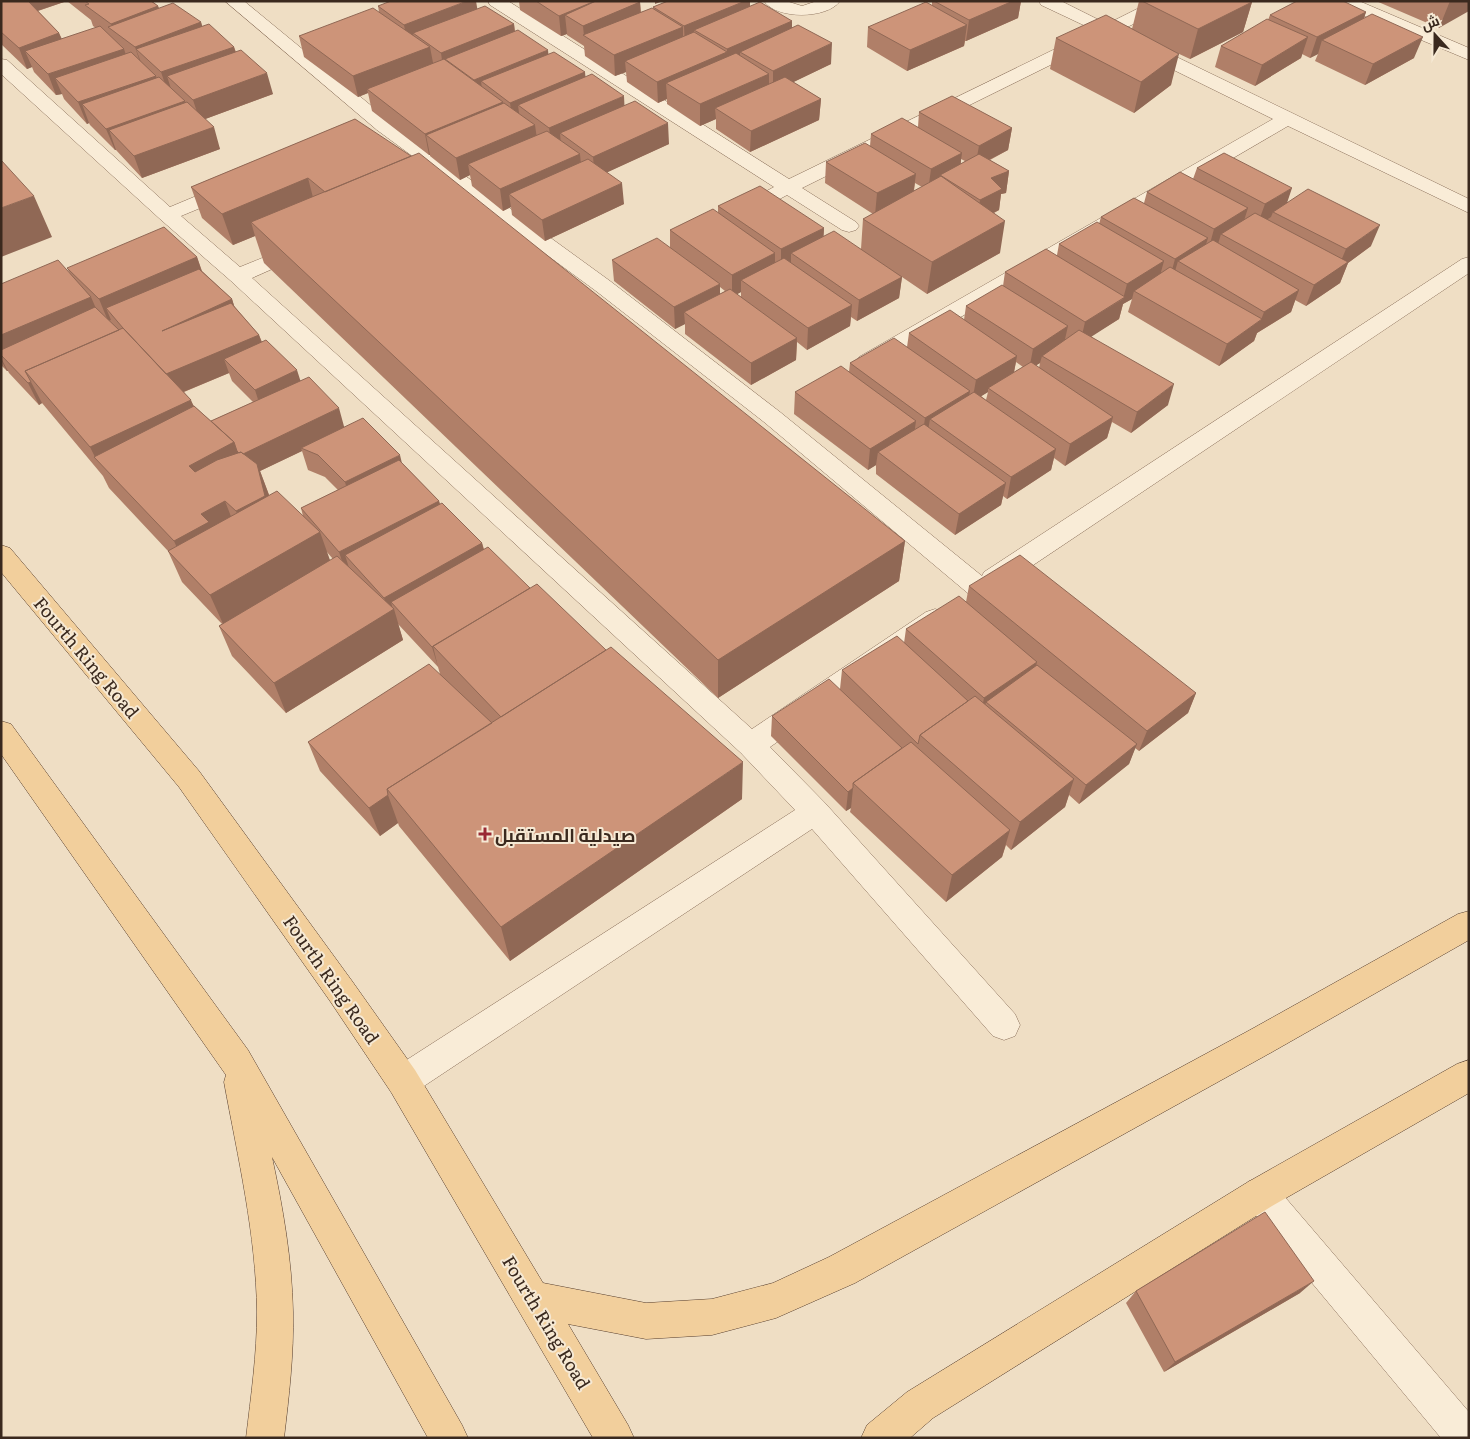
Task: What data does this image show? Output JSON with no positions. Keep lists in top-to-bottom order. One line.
{"streets":{"main road":["Fourth Ring Road"]},"places":{"health":["صيدلية المستقبل"]},"north":"top"}
